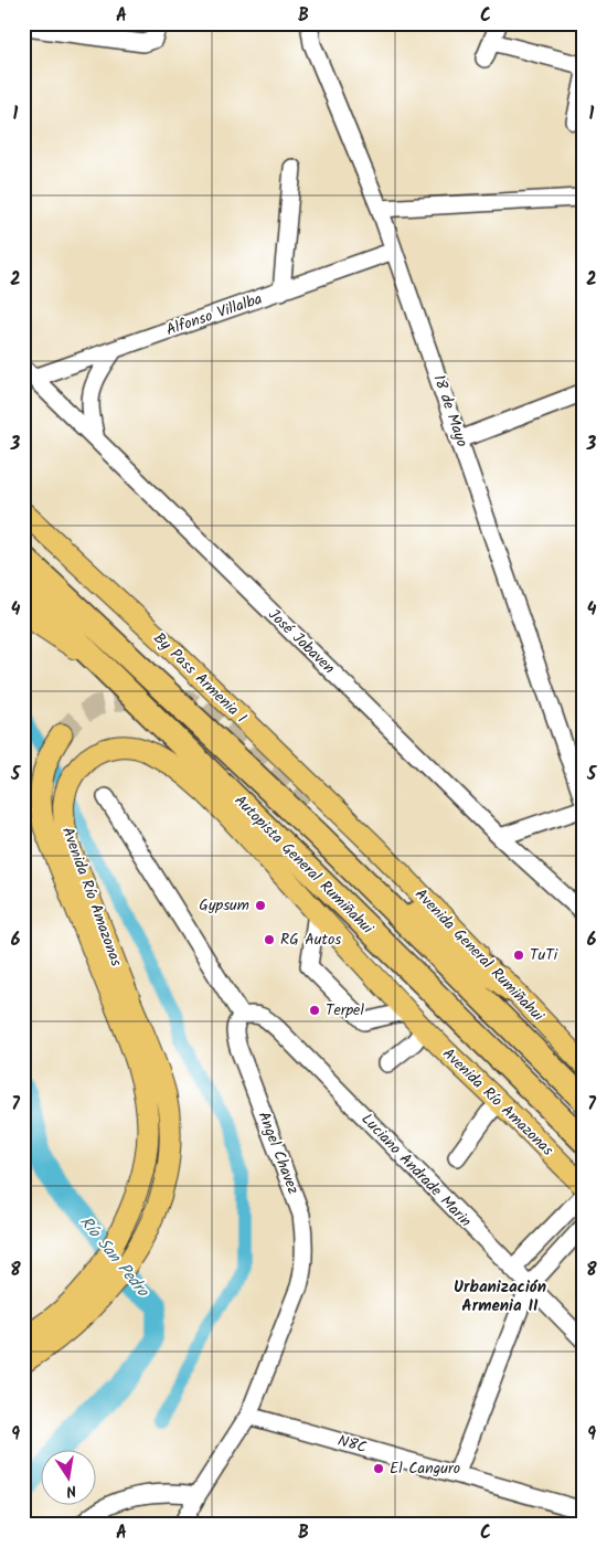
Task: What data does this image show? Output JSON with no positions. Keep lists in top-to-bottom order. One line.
{"streets":{"highway":["Autopista General Rumiñahui"],"main road":["By Pass Armenia I","Avenida Río Amazonas","Avenida General Rumiñahui"],"street":["Alfonso Villalba","18 de Mayo","José Jobaven","Angel Chavez","Luciano Andrade Marin","N8C"]},"crossings":[["Alfonso Villalba","18 de Mayo"],["Alfonso Villalba","José Jobaven"],["By Pass Armenia I","Avenida General Rumiñahui"],["Angel Chavez","Luciano Andrade Marin"],["Angel Chavez","N8C"]],"districts":["Urbanización Armenia II"],"water":["Río San Pedro"],"places":["Gypsum","RG Autos","TuTi","Terpel","El Canguro"],"north":"bottom","grid":{"columns":["A","B","C"],"rows":["1","2","3","4","5","6","7","8","9"]}}
